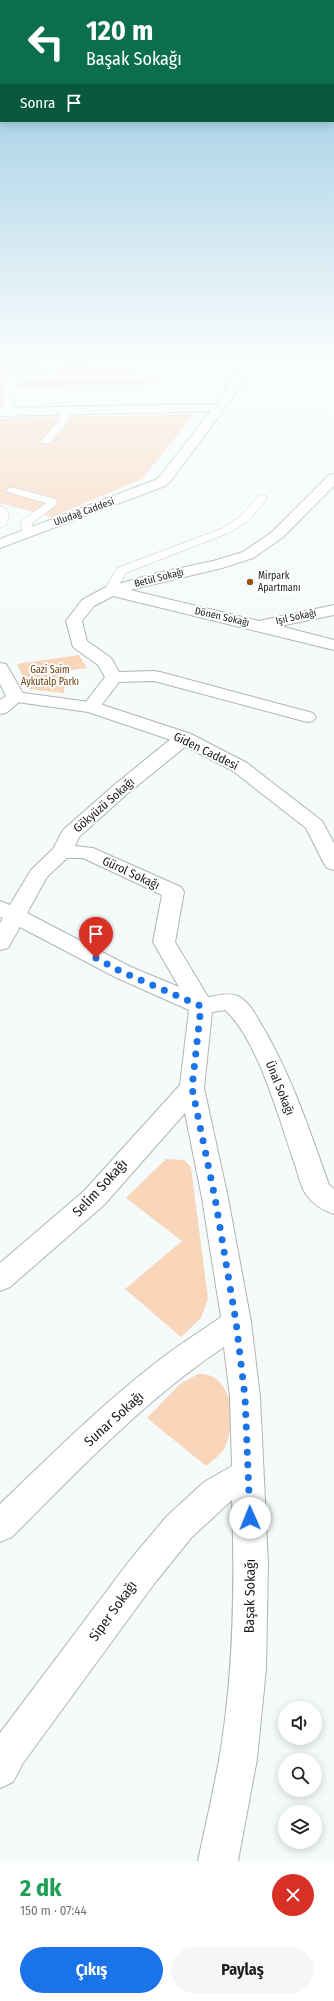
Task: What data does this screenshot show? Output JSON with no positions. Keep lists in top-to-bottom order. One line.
{"streets":{"street":["Uludağ Caddesi","Betül Sokağı","Dönen Sokağı","Işıl Sokağı","Giden Caddesi","Gökyüzü Sokağı","Gürol Sokağı","Ünal Sokağı","Selim Sokağı","Sunar Sokağı","Başak Sokağı","Siper Sokağı"]},"crossings":[["Betül Sokağı","Dönen Sokağı"],["Dönen Sokağı","Işıl Sokağı"],["Giden Caddesi","Gökyüzü Sokağı"],["Gökyüzü Sokağı","Gürol Sokağı"],["Gürol Sokağı","Ünal Sokağı"],["Gürol Sokağı","Başak Sokağı"],["Ünal Sokağı","Başak Sokağı"],["Selim Sokağı","Başak Sokağı"],["Sunar Sokağı","Başak Sokağı"],["Başak Sokağı","Siper Sokağı"]],"parks":["Gazi Saim Aykutalp Parkı"],"places":["Mirpark Apartmanı"],"page":{"turn":["120 m","Başak Sokağı"],"then":"Sonra","heading":["2 dk","150 m · 07:44"],"buttons":["Çıkış","Paylaş"]}}
